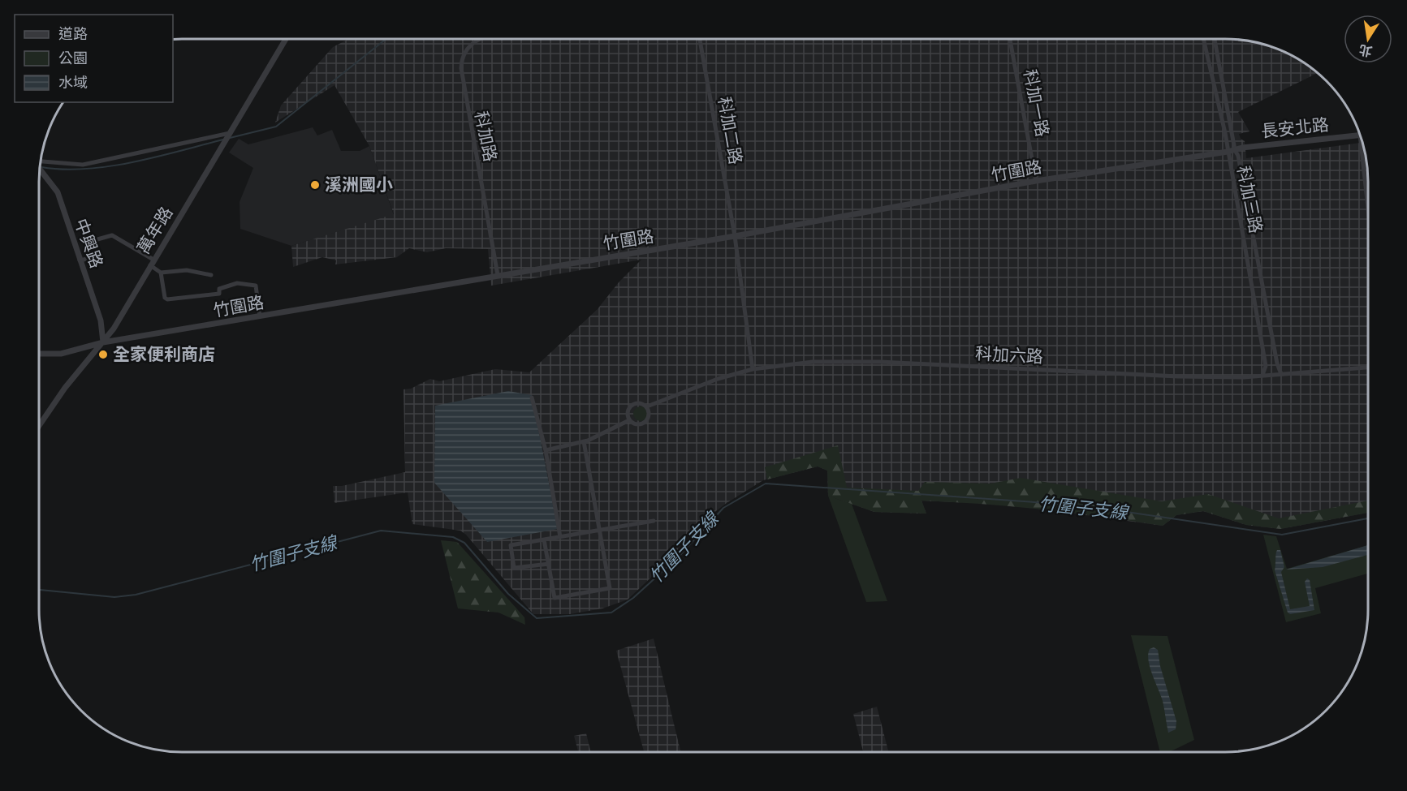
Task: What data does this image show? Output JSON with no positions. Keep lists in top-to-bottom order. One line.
{"streets":{"street":["科加一路","長安北路","科加二路","科加路","竹圍路","科加三路","萬年路","中興路","科加六路"]},"crossings":[["科加一路","竹圍路"],["長安北路","竹圍路"],["長安北路","科加三路"],["科加二路","竹圍路"],["科加二路","科加六路"],["科加路","竹圍路"],["竹圍路","科加三路"],["竹圍路","萬年路"],["竹圍路","中興路"],["科加三路","科加六路"],["萬年路","中興路"]],"water":["竹圍子支線"],"places":["溪洲國小","全家便利商店"],"legend":["道路","公園","水域"],"north":"bottom"}
